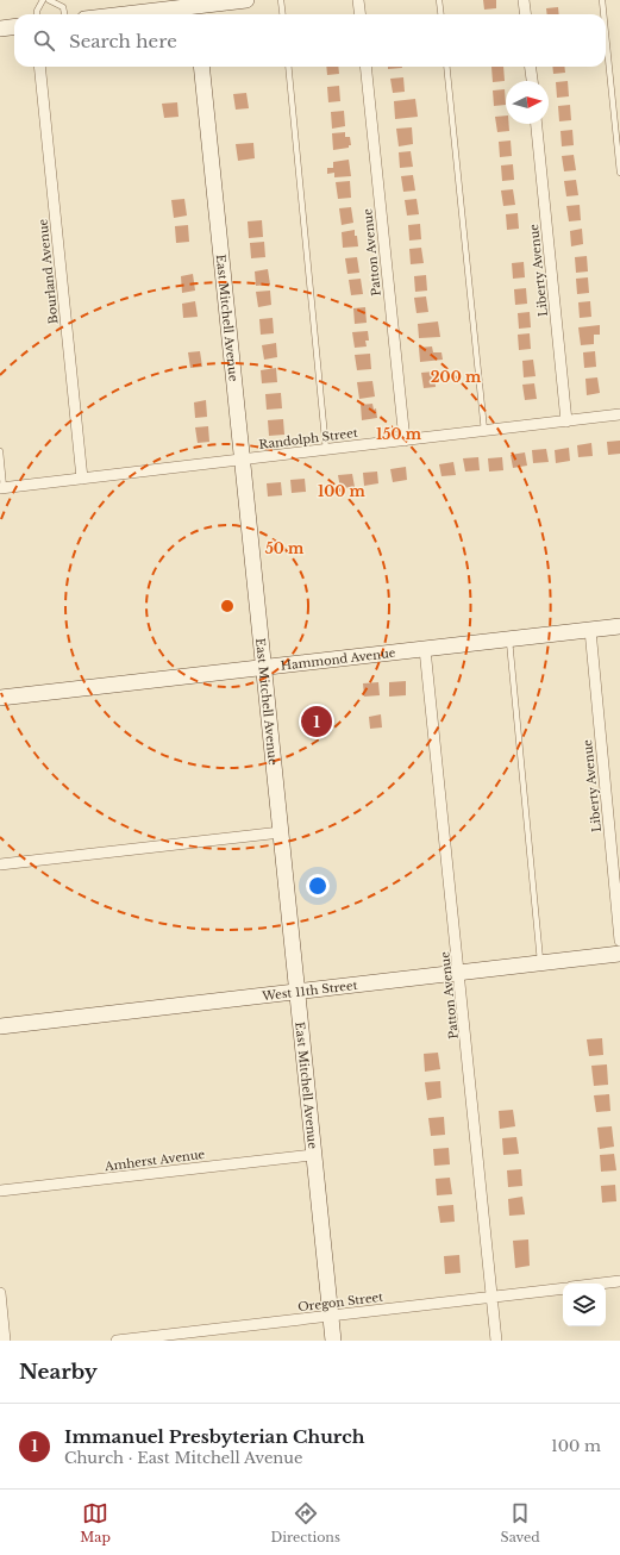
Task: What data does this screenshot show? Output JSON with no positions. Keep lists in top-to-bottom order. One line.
{"streets":{"street":["Patton Avenue","Liberty Avenue","Bourland Avenue","East Mitchell Avenue","Randolph Street","Hammond Avenue","West 11th Street","Amherst Avenue","Oregon Street"]},"crossings":[["Patton Avenue","Randolph Street"],["Patton Avenue","Hammond Avenue"],["Patton Avenue","West 11th Street"],["Patton Avenue","Oregon Street"],["Liberty Avenue","Randolph Street"],["Liberty Avenue","Hammond Avenue"],["Bourland Avenue","Randolph Street"],["East Mitchell Avenue","Randolph Street"],["East Mitchell Avenue","Hammond Avenue"],["East Mitchell Avenue","West 11th Street"],["East Mitchell Avenue","Amherst Avenue"],["East Mitchell Avenue","Oregon Street"]],"north":"right","page":{"search":"Search here","pins":"1","heading":"Nearby","list":[{"mark":"1","name":"Immanuel Presbyterian Church","note":"Church · East Mitchell Avenue","value":"100 m"}],"nav":["Map","Directions","Saved"]},"rings":["200 m","150 m","100 m","50 m"]}
